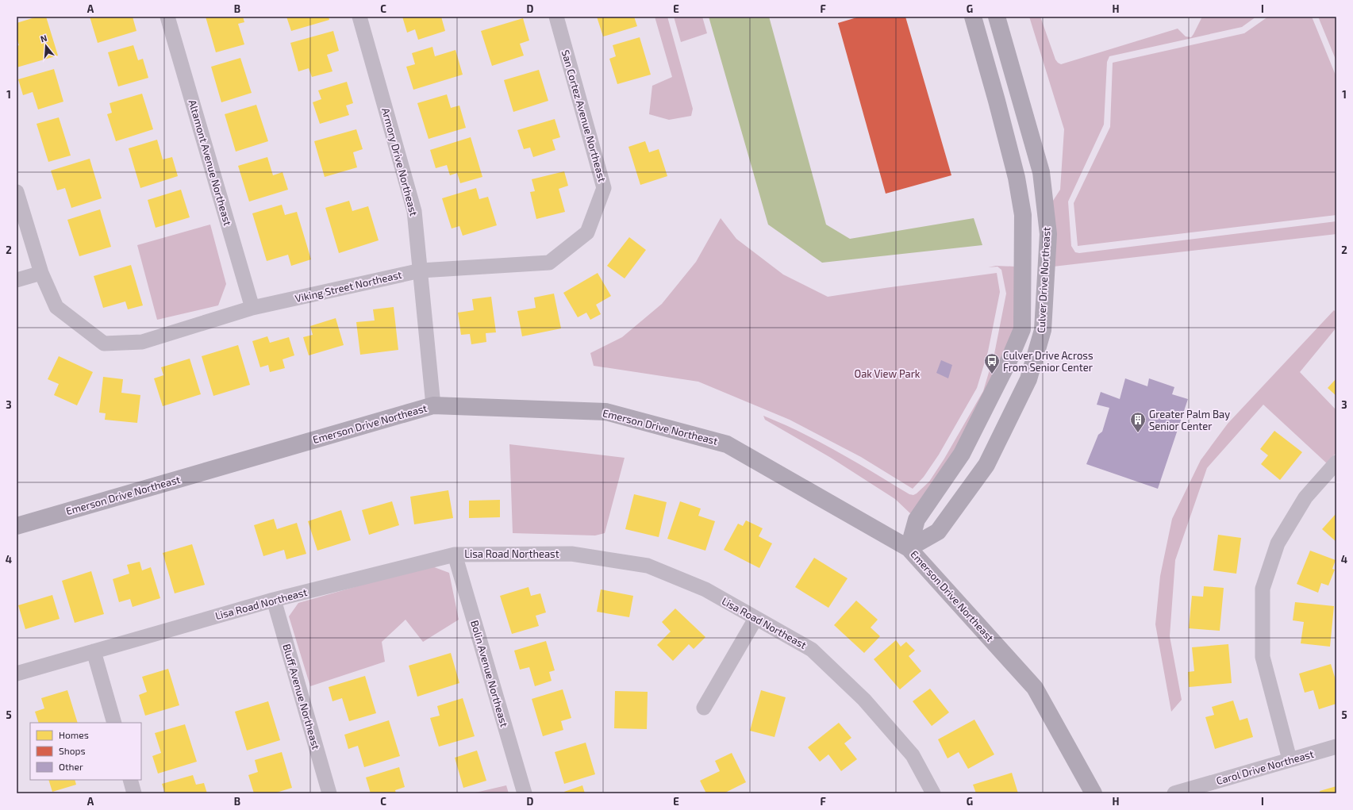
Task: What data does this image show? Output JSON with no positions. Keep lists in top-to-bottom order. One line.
{"streets":{"street":["San Cortez Avenue Northeast","Armory Drive Northeast","Altamont Avenue Northeast","Culver Drive Northeast","Viking Street Northeast","Emerson Drive Northeast","Lisa Road Northeast","Bolin Avenue Northeast","Bluff Avenue Northeast","Carol Drive Northeast"]},"crossings":[["San Cortez Avenue Northeast","Viking Street Northeast"],["Armory Drive Northeast","Viking Street Northeast"],["Armory Drive Northeast","Emerson Drive Northeast"],["Altamont Avenue Northeast","Viking Street Northeast"],["Culver Drive Northeast","Emerson Drive Northeast"],["Lisa Road Northeast","Bolin Avenue Northeast"],["Lisa Road Northeast","Bluff Avenue Northeast"]],"parks":["Oak View Park"],"places":{"bus stop":["Culver Drive Across From Senior Center"],"building":["Greater Palm Bay Senior Center"]},"legend":["Homes","Shops","Other"],"north":"top","grid":{"columns":["A","B","C","D","E","F","G","H","I"],"rows":["1","2","3","4","5"]}}
